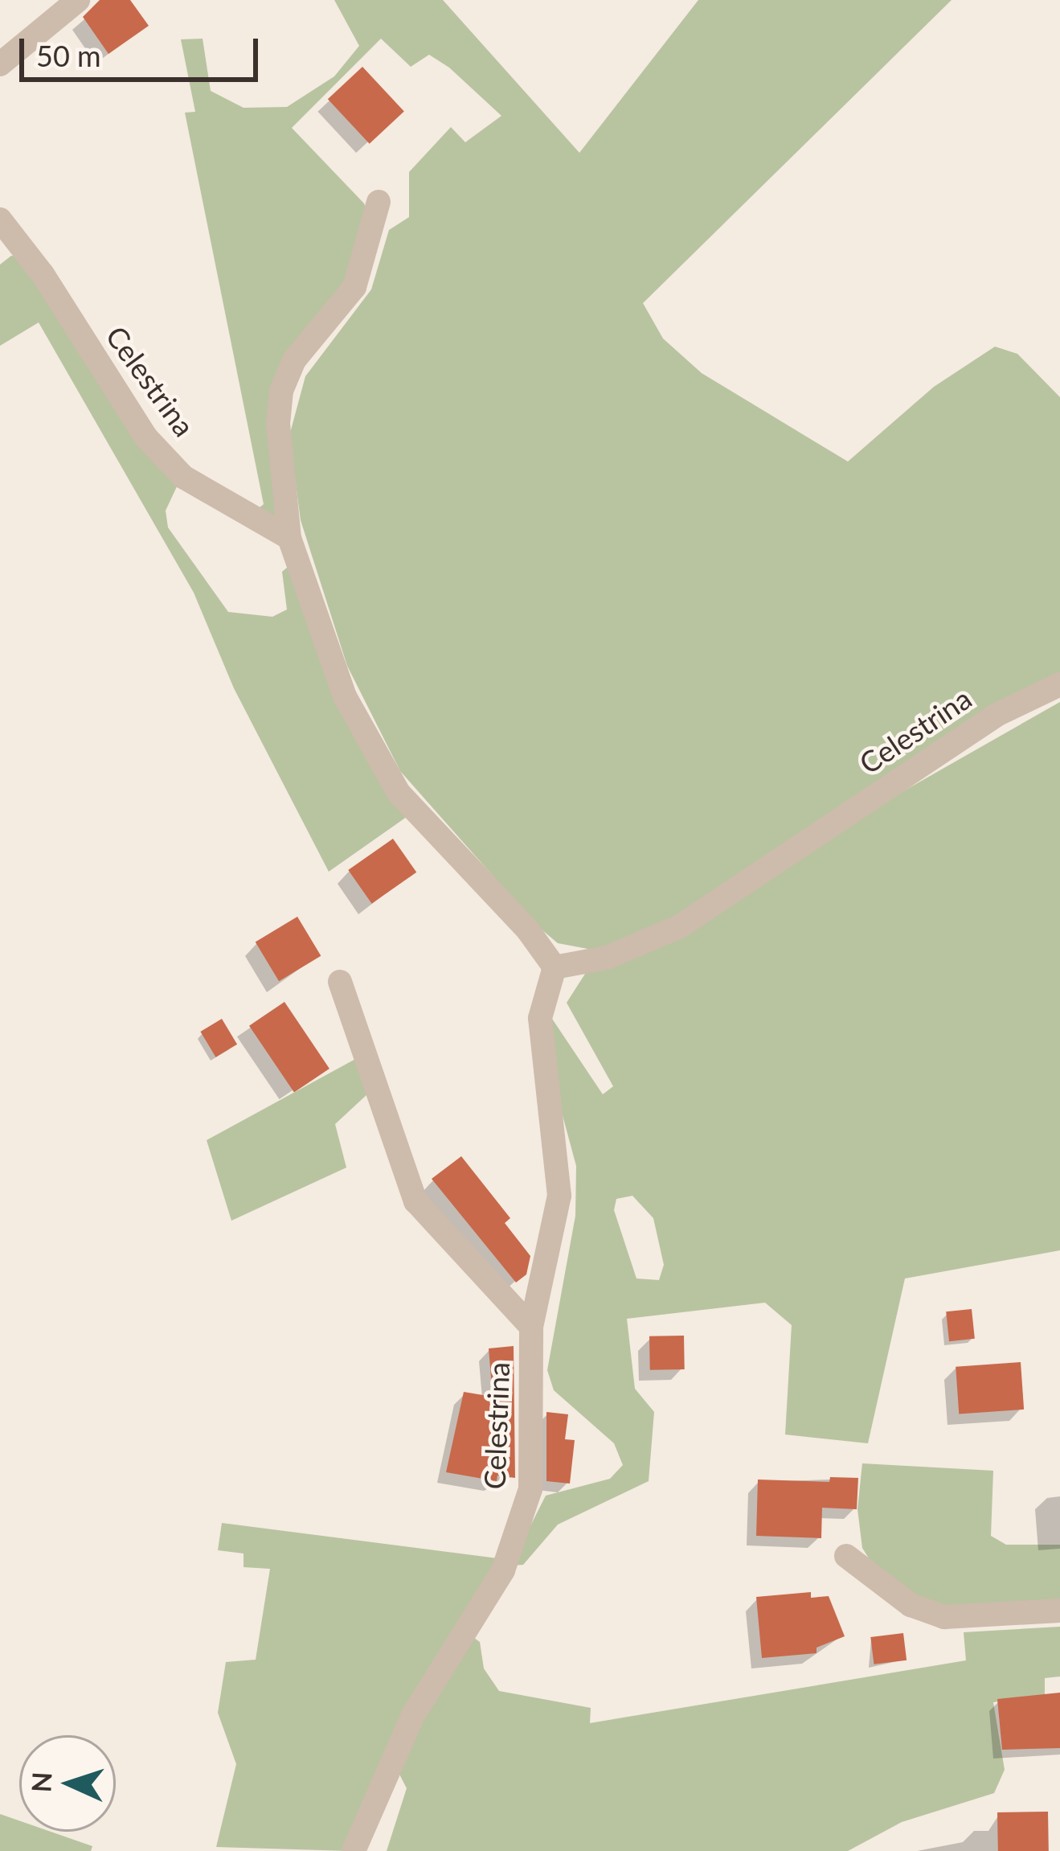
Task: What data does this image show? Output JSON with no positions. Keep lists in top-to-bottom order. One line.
{"streets":{"street":["Celestrina"]},"scale_bar":"50 m","north":"left"}
